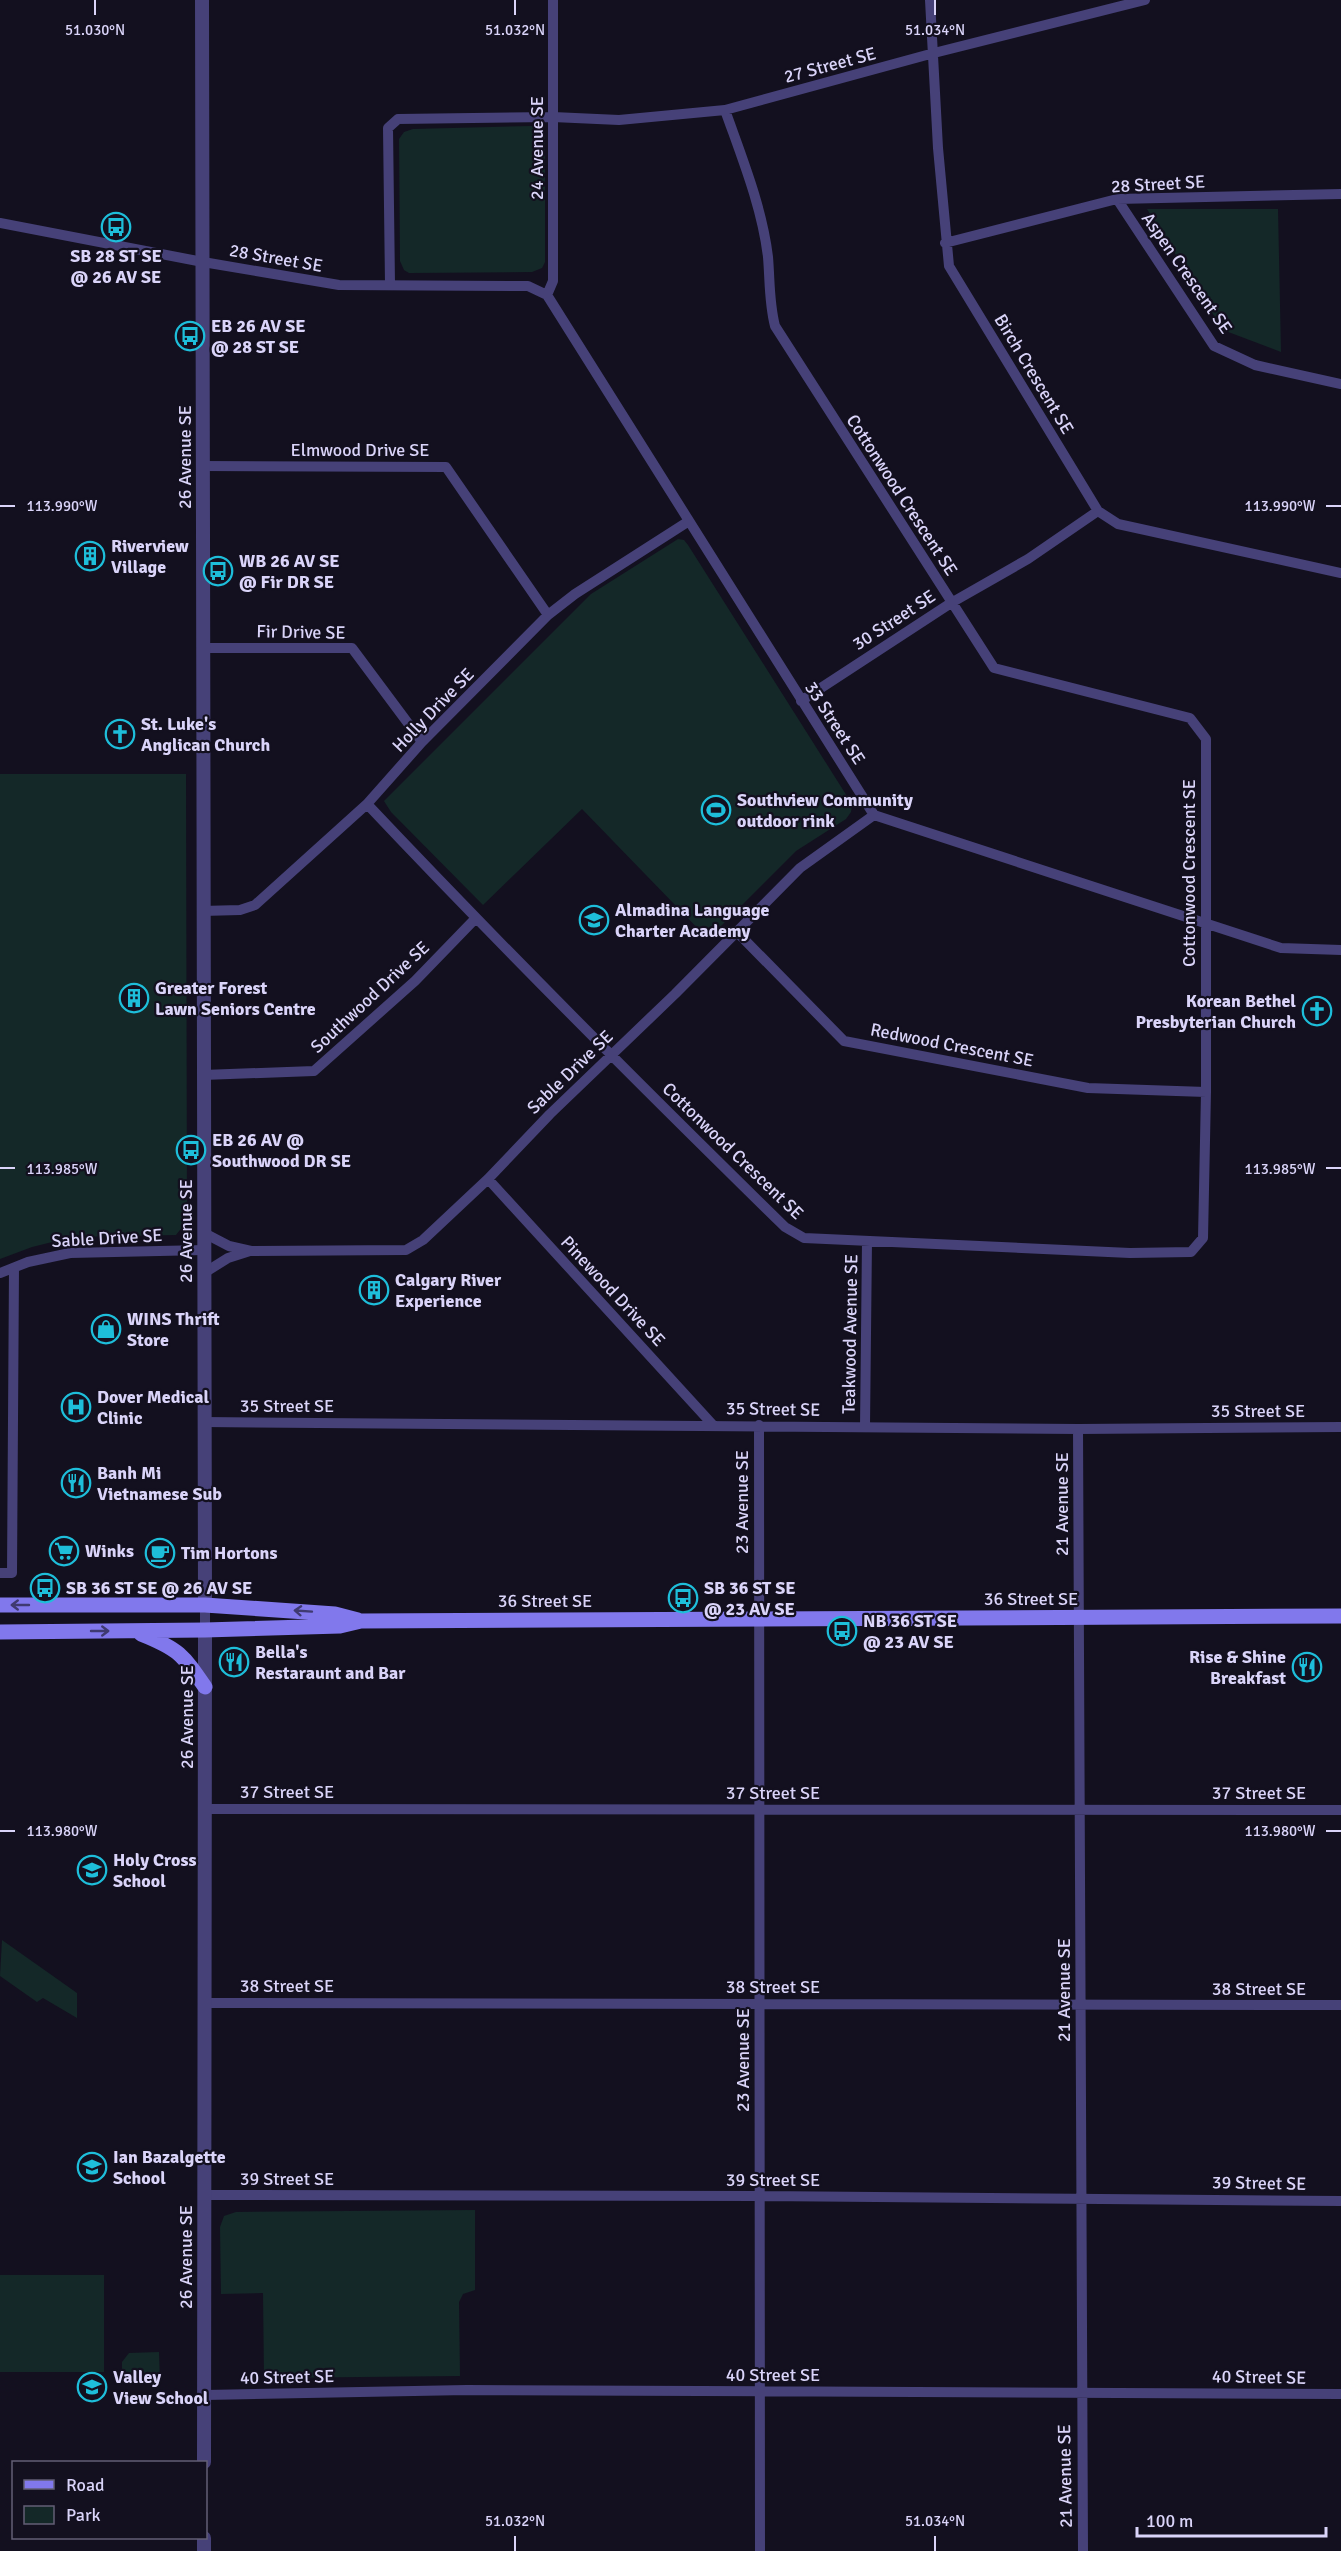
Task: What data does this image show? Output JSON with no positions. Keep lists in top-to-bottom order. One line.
{"streets":{"main road":["36 Street SE"],"street":["27 Street SE","24 Avenue SE","28 Street SE","Aspen Crescent SE","Birch Crescent SE","Elmwood Drive SE","26 Avenue SE","Cottonwood Crescent SE","30 Street SE","Fir Drive SE","Holly Drive SE","33 Street SE","Southwood Drive SE","Redwood Crescent SE","Sable Drive SE","Pinewood Drive SE","Teakwood Avenue SE","35 Street SE","23 Avenue SE","21 Avenue SE","37 Street SE","38 Street SE","39 Street SE","40 Street SE"]},"crossings":[["27 Street SE","24 Avenue SE"],["27 Street SE","28 Street SE"],["27 Street SE","Birch Crescent SE"],["27 Street SE","Cottonwood Crescent SE"],["24 Avenue SE","28 Street SE"],["24 Avenue SE","33 Street SE"],["28 Street SE","Aspen Crescent SE"],["28 Street SE","Birch Crescent SE"],["28 Street SE","26 Avenue SE"],["28 Street SE","33 Street SE"],["Birch Crescent SE","30 Street SE"],["Elmwood Drive SE","26 Avenue SE"],["Elmwood Drive SE","Holly Drive SE"],["26 Avenue SE","Fir Drive SE"],["26 Avenue SE","Holly Drive SE"],["26 Avenue SE","Southwood Drive SE"],["26 Avenue SE","Sable Drive SE"],["26 Avenue SE","35 Street SE"],["26 Avenue SE","36 Street SE"],["26 Avenue SE","37 Street SE"],["26 Avenue SE","38 Street SE"],["26 Avenue SE","39 Street SE"],["26 Avenue SE","40 Street SE"],["Cottonwood Crescent SE","30 Street SE"],["Cottonwood Crescent SE","Holly Drive SE"],["Cottonwood Crescent SE","Southwood Drive SE"],["Cottonwood Crescent SE","Redwood Crescent SE"],["Cottonwood Crescent SE","Sable Drive SE"],["Cottonwood Crescent SE","Teakwood Avenue SE"],["30 Street SE","33 Street SE"],["Fir Drive SE","Holly Drive SE"],["Holly Drive SE","33 Street SE"],["33 Street SE","Sable Drive SE"],["Redwood Crescent SE","Sable Drive SE"],["Sable Drive SE","Pinewood Drive SE"],["Pinewood Drive SE","35 Street SE"],["Teakwood Avenue SE","35 Street SE"],["35 Street SE","23 Avenue SE"],["35 Street SE","21 Avenue SE"],["23 Avenue SE","36 Street SE"],["23 Avenue SE","37 Street SE"],["23 Avenue SE","38 Street SE"],["23 Avenue SE","39 Street SE"],["23 Avenue SE","40 Street SE"],["21 Avenue SE","36 Street SE"],["21 Avenue SE","37 Street SE"],["21 Avenue SE","38 Street SE"],["21 Avenue SE","39 Street SE"],["21 Avenue SE","40 Street SE"]],"places":{"bus stop":["SB 28 ST SE @ 26 AV SE","EB 26 AV SE @ 28 ST SE","WB 26 AV SE @ Fir DR SE","EB 26 AV @ Southwood DR SE","SB 36 ST SE @ 26 AV SE","SB 36 ST SE @ 23 AV SE","NB 36 ST SE @ 23 AV SE"],"building":["Riverview Village","Greater Forest Lawn Seniors Centre","Calgary River Experience"],"church":["St. Luke's Anglican Church","Korean Bethel Presbyterian Church"],"sports":["Southview Community outdoor rink"],"school or university":["Almadina Language Charter Academy","Holy Cross School","Ian Bazalgette School","Valley View School"],"shop":["WINS Thrift Store"],"hospital":["Dover Medical Clinic"],"restaurant":["Banh Mi Vietnamese Sub","Bella's Restaraunt and Bar","Rise & Shine Breakfast"],"supermarket":["Winks"],"cafe":["Tim Hortons"]},"legend":["Road","Park"],"scale_bar":"100 m","coordinates":["51.030°N","51.032°N","51.034°N","113.990°W","113.985°W","113.980°W"]}
